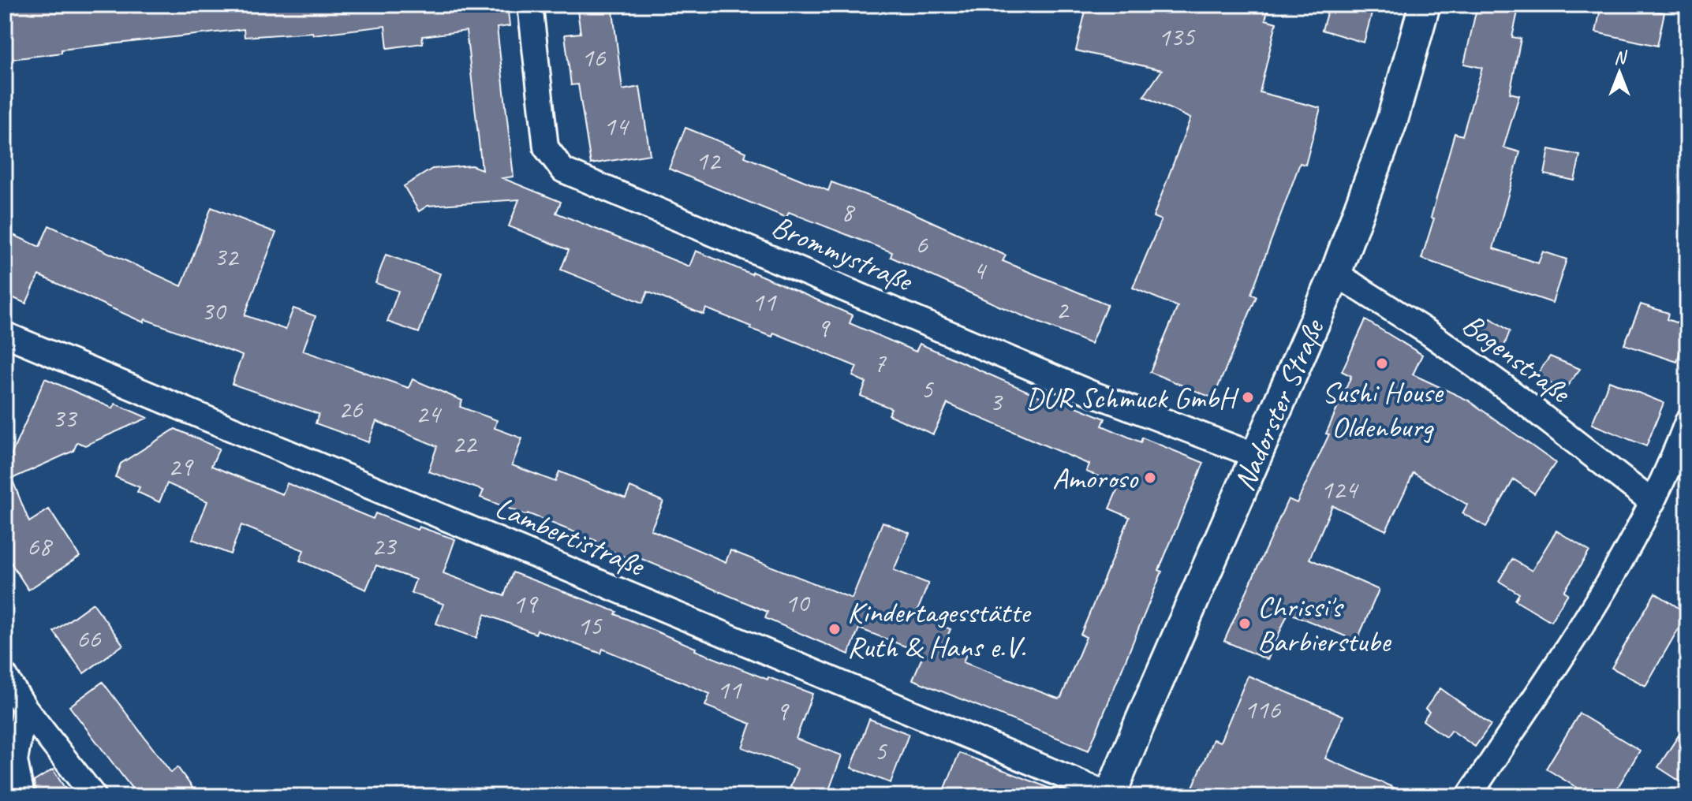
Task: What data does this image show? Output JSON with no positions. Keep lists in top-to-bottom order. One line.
{"streets":{"street":["Brommystraße","Bogenstraße","Nadorster Straße","Lambertistraße"]},"crossings":[["Brommystraße","Nadorster Straße"],["Bogenstraße","Nadorster Straße"],["Nadorster Straße","Lambertistraße"]],"places":["Sushi House Oldenburg","DUR Schmuck GmbH","Amoroso","Chrissi's Barbierstube","Kindertagesstätte Ruth & Hans e.V."],"house_numbers":["135","16","14","12","8","6","32","4","11","2","30","9","7","5","3","26","24","33","22","29","124","68","23","10","19","15","66","11","116","9","5"],"north":"top"}
